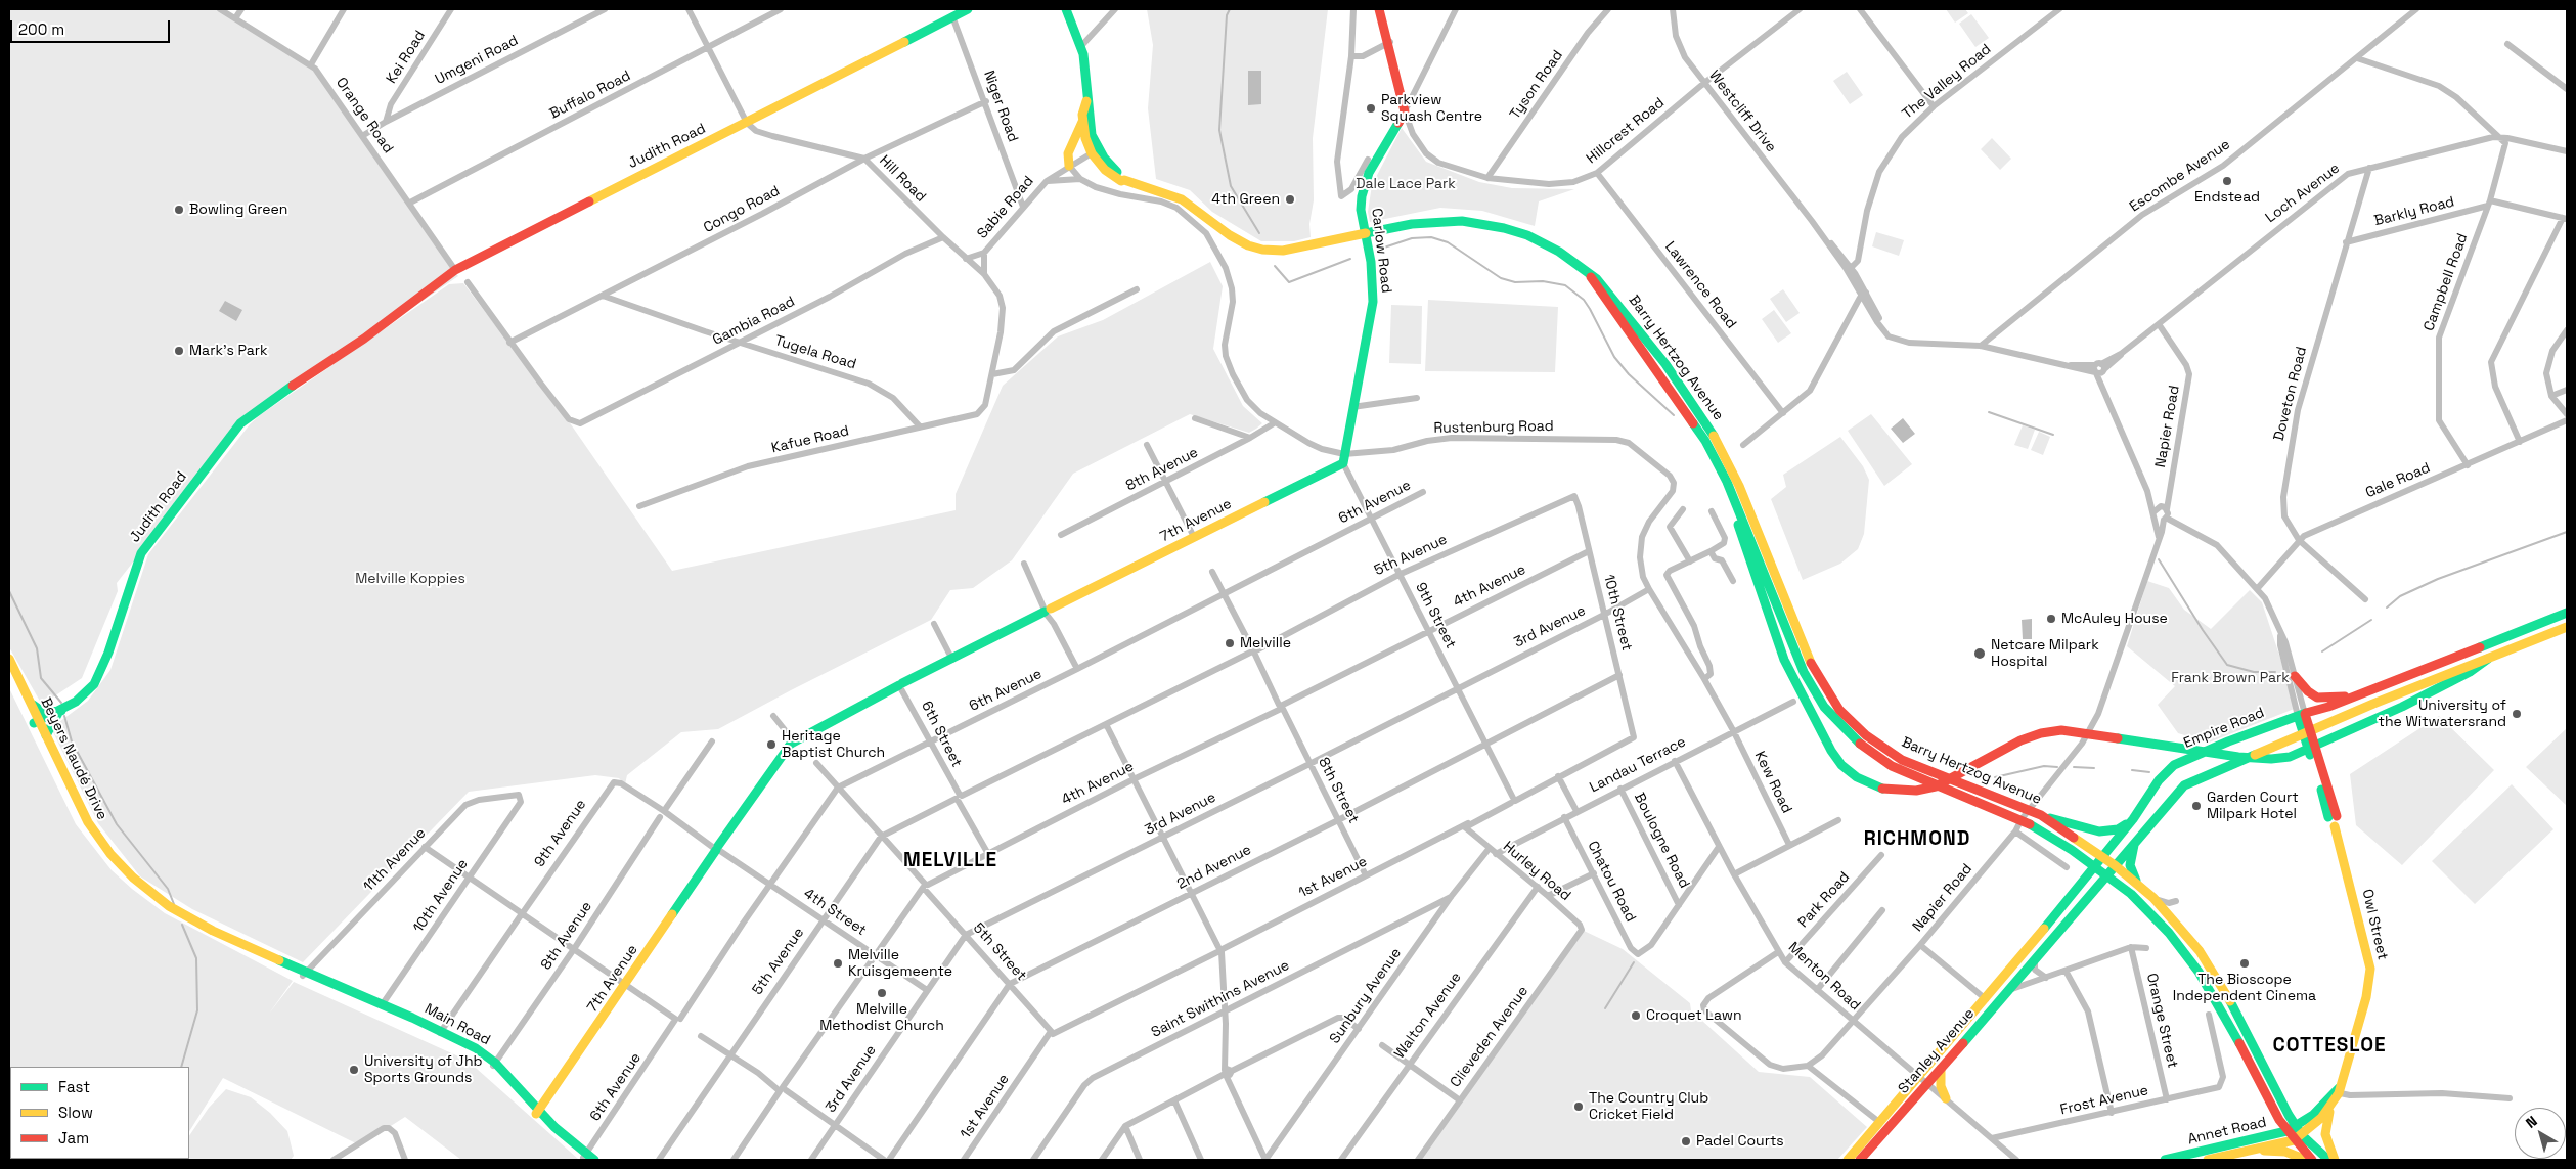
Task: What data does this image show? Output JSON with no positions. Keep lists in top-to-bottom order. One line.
{"streets":{"main road":["Judith Road","Carlow Road","Barry Hertzog Avenue","7th Avenue","Empire Road","Beyers Naudé Drive","Owl Street","Main Road","Stanley Avenue","Annet Road"],"street":["Kei Road","Umgeni Road","The Valley Road","Tyson Road","Buffalo Road","Niger Road","Westcliff Drive","Orange Road","Hillcrest Road","Escombe Avenue","Hill Road","Loch Avenue","Sabie Road","Congo Road","Barkly Road","Campbell Road","Lawrence Road","Gambia Road","Tugela Road","Doveton Road","Napier Road","Rustenburg Road","Kafue Road","8th Avenue","Gale Road","6th Avenue","5th Avenue","4th Avenue","10th Street","9th Street","3rd Avenue","6th Street","Landau Terrace","Kew Road","8th Street","9th Avenue","Boulogne Road","11th Avenue","2nd Avenue","Hurley Road","1st Avenue","Chatou Road","10th Avenue","Park Road","4th Street","5th Street","Menton Road","Sunbury Avenue","Saint Swithins Avenue","Walton Avenue","Orange Street","Clieveden Avenue","Frost Avenue"]},"crossings":[["Kei Road","Umgeni Road"],["Umgeni Road","Orange Road"],["The Valley Road","Westcliff Drive"],["Tyson Road","Hillcrest Road"],["Buffalo Road","Orange Road"],["Niger Road","Judith Road"],["Niger Road","Sabie Road"],["Niger Road","Congo Road"],["Westcliff Drive","Hillcrest Road"],["Westcliff Drive","Escombe Avenue"],["Westcliff Drive","Loch Avenue"],["Orange Road","Judith Road"],["Hillcrest Road","Carlow Road"],["Hillcrest Road","Lawrence Road"],["Judith Road","Hill Road"],["Judith Road","Beyers Naudé Drive"],["Hill Road","Sabie Road"],["Hill Road","Congo Road"],["Hill Road","Gambia Road"],["Hill Road","Kafue Road"],["Loch Avenue","Campbell Road"],["Loch Avenue","Doveton Road"],["Loch Avenue","Napier Road"],["Sabie Road","Barry Hertzog Avenue"],["Sabie Road","Rustenburg Road"],["Congo Road","Gambia Road"],["Congo Road","Tugela Road"],["Barkly Road","Campbell Road"],["Barkly Road","Doveton Road"],["Carlow Road","Rustenburg Road"],["Carlow Road","7th Avenue"],["Carlow Road","9th Street"],["Campbell Road","Gale Road"],["Gambia Road","Tugela Road"],["Tugela Road","Kafue Road"],["Barry Hertzog Avenue","Napier Road"],["Barry Hertzog Avenue","Empire Road"],["Barry Hertzog Avenue","Owl Street"],["Barry Hertzog Avenue","Annet Road"],["Doveton Road","Gale Road"],["Napier Road","Menton Road"],["Rustenburg Road","8th Avenue"],["Rustenburg Road","7th Avenue"],["Rustenburg Road","9th Street"],["Rustenburg Road","3rd Avenue"],["Rustenburg Road","Landau Terrace"],["Rustenburg Road","Kew Road"],["8th Avenue","4th Street"],["8th Avenue","Main Road"],["6th Avenue","9th Street"],["6th Avenue","6th Street"],["6th Avenue","8th Street"],["6th Avenue","4th Street"],["6th Avenue","5th Street"],["6th Avenue","Main Road"],["7th Avenue","9th Street"],["7th Avenue","6th Street"],["7th Avenue","4th Street"],["7th Avenue","Main Road"],["5th Avenue","10th Street"],["5th Avenue","9th Street"],["5th Avenue","6th Street"],["5th Avenue","8th Street"],["5th Avenue","4th Street"],["5th Avenue","5th Street"],["4th Avenue","10th Street"],["4th Avenue","9th Street"],["4th Avenue","6th Street"],["4th Avenue","8th Street"],["4th Avenue","4th Street"],["4th Avenue","5th Street"],["10th Street","3rd Avenue"],["10th Street","2nd Avenue"],["10th Street","1st Avenue"],["9th Street","3rd Avenue"],["9th Street","2nd Avenue"],["9th Street","1st Avenue"],["3rd Avenue","8th Street"],["3rd Avenue","4th Street"],["3rd Avenue","5th Street"],["Empire Road","Stanley Avenue"],["Beyers Naudé Drive","11th Avenue"],["Beyers Naudé Drive","Main Road"],["Landau Terrace","Kew Road"],["Landau Terrace","Boulogne Road"],["Landau Terrace","Hurley Road"],["Landau Terrace","Chatou Road"],["Landau Terrace","Menton Road"],["8th Street","2nd Avenue"],["8th Street","1st Avenue"],["9th Avenue","4th Street"],["9th Avenue","Main Road"],["Boulogne Road","Chatou Road"],["11th Avenue","10th Avenue"],["11th Avenue","Main Road"],["2nd Avenue","5th Street"],["Hurley Road","1st Avenue"],["Hurley Road","Sunbury Avenue"],["Hurley Road","Walton Avenue"],["Hurley Road","Clieveden Avenue"],["1st Avenue","5th Street"],["10th Avenue","Main Road"],["Park Road","Menton Road"],["Owl Street","Annet Road"],["Menton Road","Stanley Avenue"],["Menton Road","Frost Avenue"],["Sunbury Avenue","Saint Swithins Avenue"],["Orange Street","Frost Avenue"]],"districts":["RICHMOND","MELVILLE","COTTESLOE"],"parks":["Dale Lace Park","Melville Koppies","Frank Brown Park"],"places":["Parkview Squash Centre","Endstead","4th Green","Bowling Green","Mark's Park","McAuley House","Melville","Netcare Milpark Hospital","University of the Witwatersrand","Heritage Baptist Church","Garden Court Milpark Hotel","Melville Kruisgemeente","The Bioscope Independent Cinema","Melville Methodist Church","Croquet Lawn","University of Jhb Sports Grounds","The Country Club Cricket Field","Padel Courts"],"legend":["Fast","Slow","Jam"],"scale_bar":"200 m","north":"top left"}
